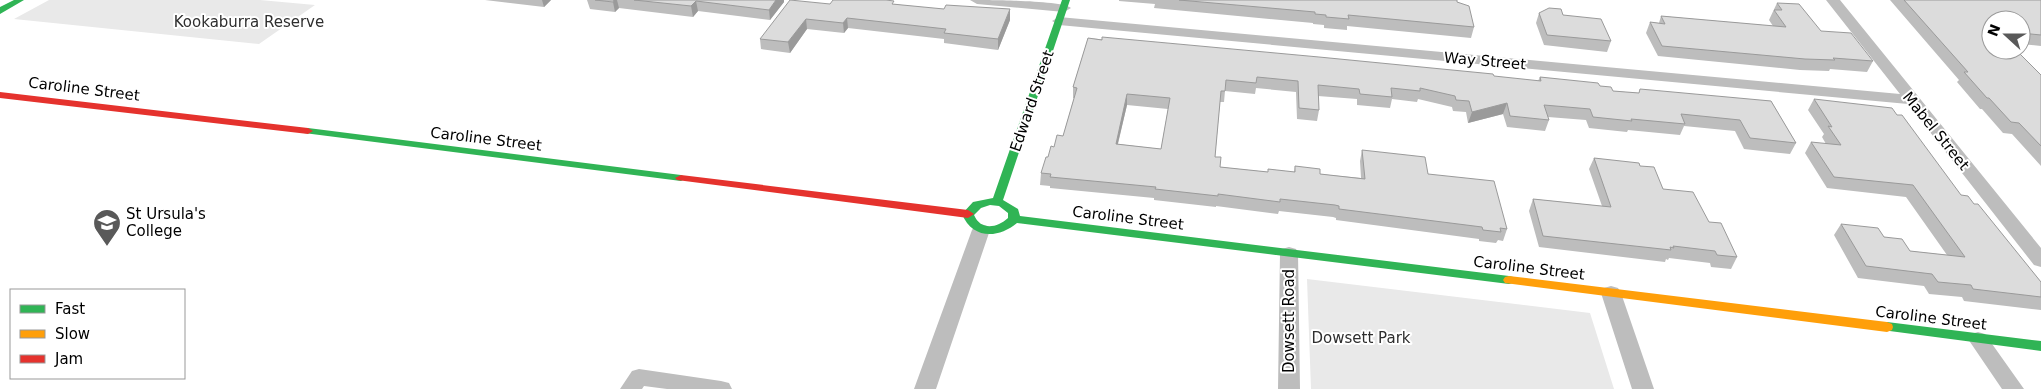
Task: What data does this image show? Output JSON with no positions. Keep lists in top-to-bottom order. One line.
{"streets":{"street":["Way Street","Caroline Street","Edward Street","Mabel Street","Dowsett Road"]},"crossings":[["Way Street","Edward Street"],["Way Street","Mabel Street"],["Caroline Street","Edward Street"],["Caroline Street","Dowsett Road"]],"parks":["Kookaburra Reserve","Dowsett Park"],"places":{"school or university":["St Ursula's College"]},"legend":["Fast","Slow","Jam"],"north":"left"}
